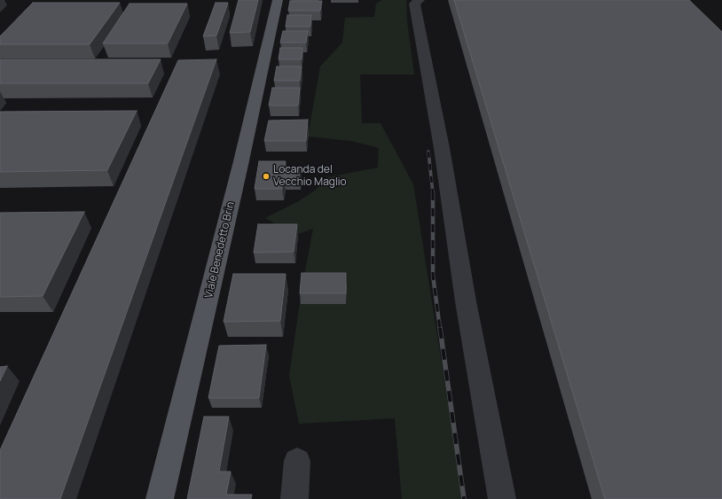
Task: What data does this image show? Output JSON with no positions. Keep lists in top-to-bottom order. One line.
{"streets":{"main road":["Viale Benedetto Brin"]},"places":["Locanda del Vecchio Maglio"]}
